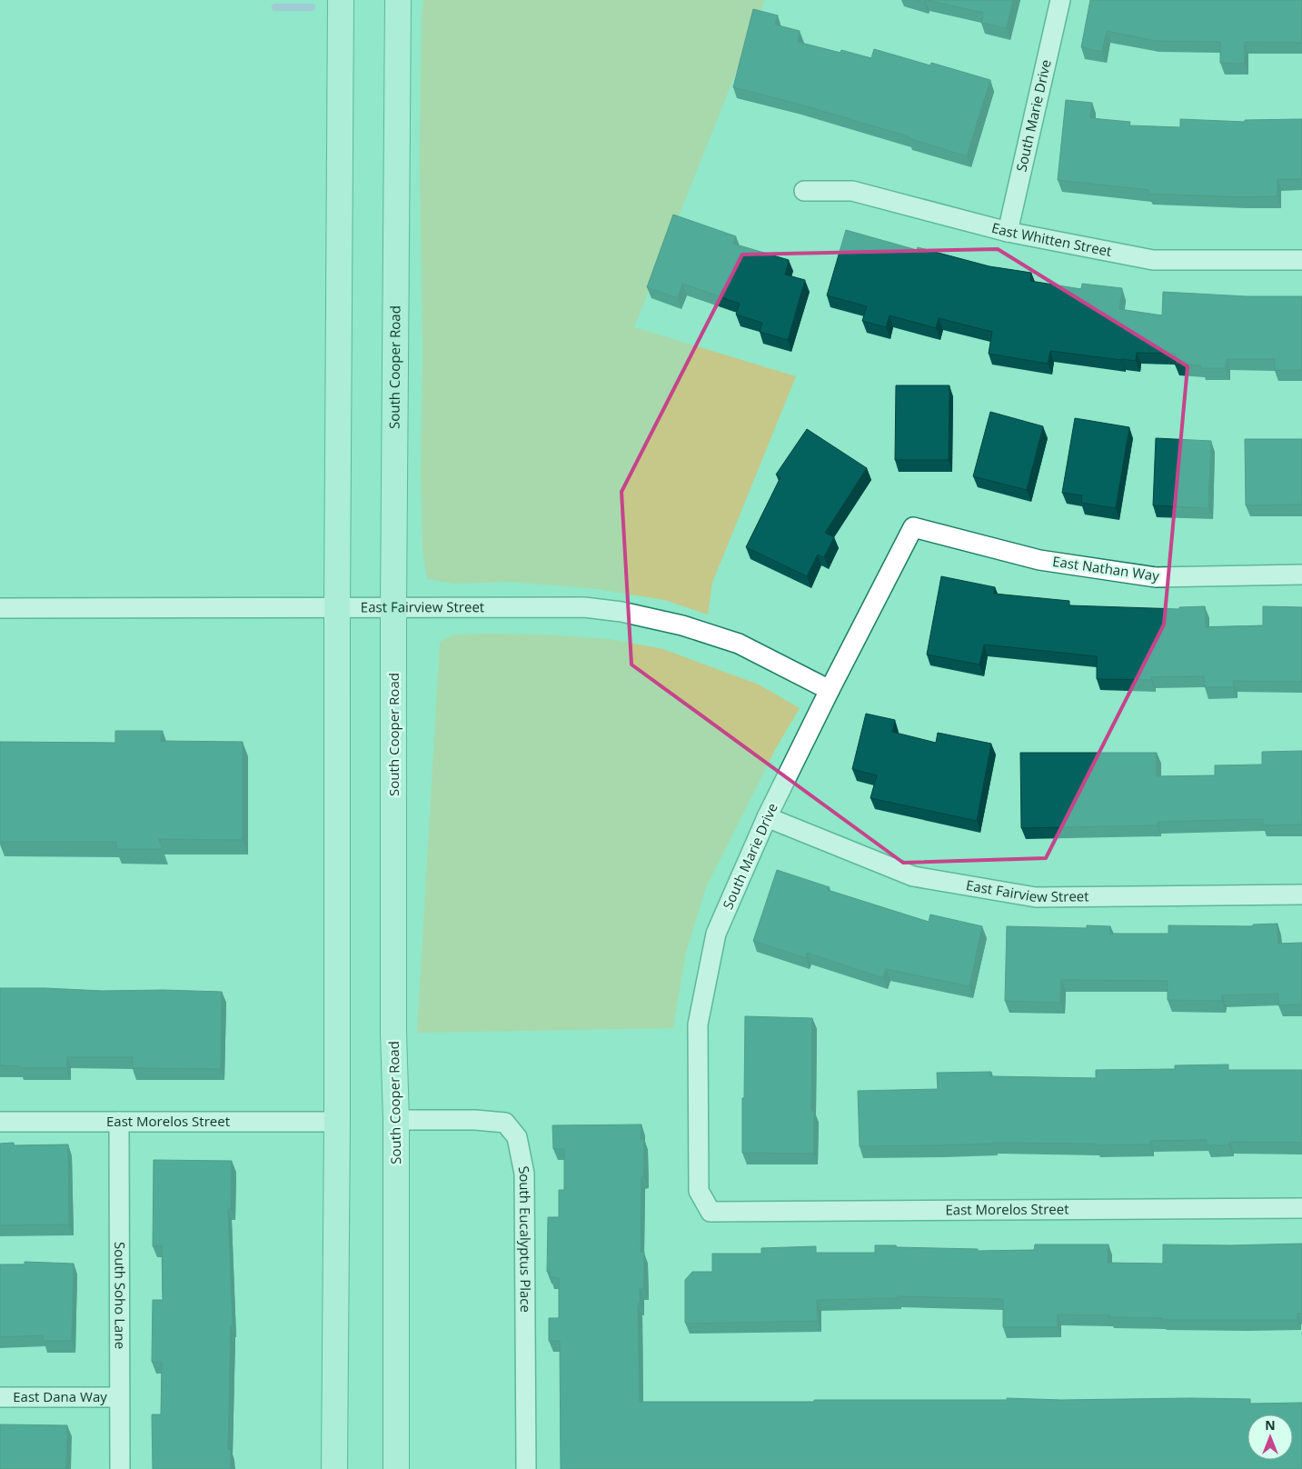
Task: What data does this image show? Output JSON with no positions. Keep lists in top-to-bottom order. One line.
{"streets":{"main road":["South Cooper Road"],"street":["South Marie Drive","East Whitten Street","East Nathan Way","East Fairview Street","East Morelos Street","South Eucalyptus Place","South Soho Lane","East Dana Way"]},"crossings":[["South Marie Drive","East Whitten Street"],["South Marie Drive","East Nathan Way"],["South Marie Drive","East Fairview Street"],["South Marie Drive","East Morelos Street"],["South Cooper Road","East Fairview Street"],["South Cooper Road","South Eucalyptus Place"],["East Morelos Street","South Soho Lane"],["South Soho Lane","East Dana Way"]],"north":"top"}
